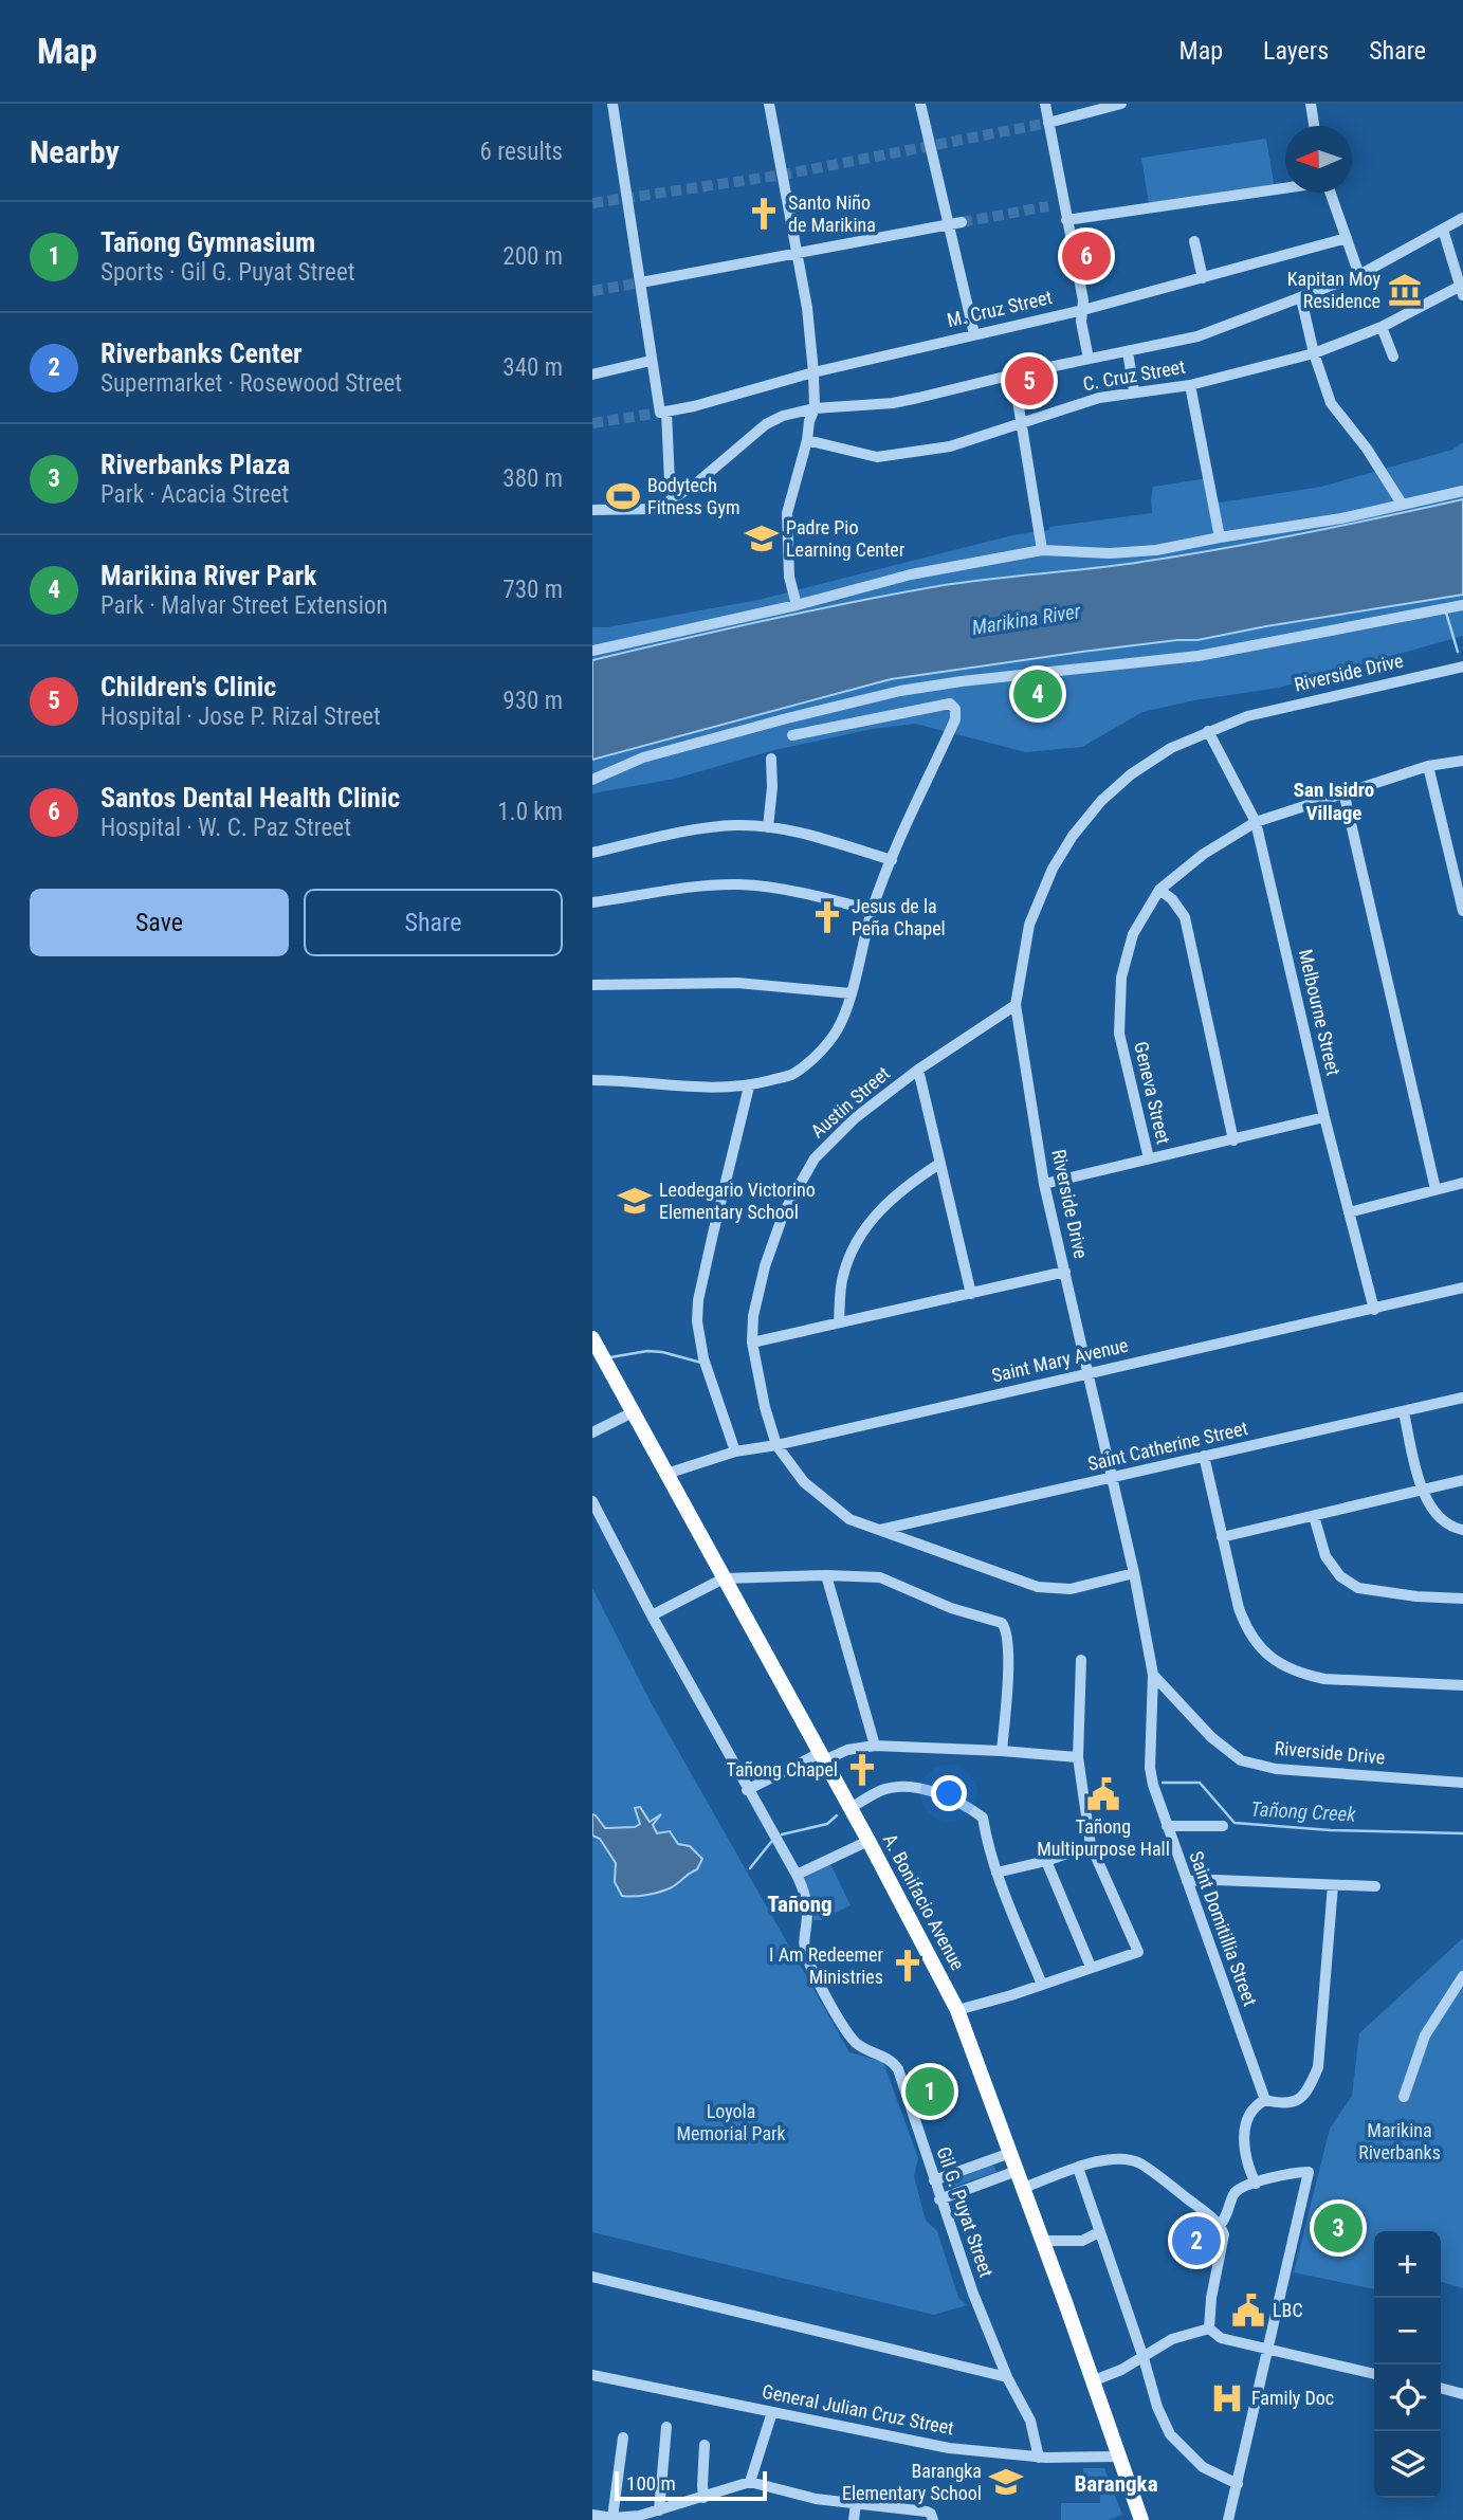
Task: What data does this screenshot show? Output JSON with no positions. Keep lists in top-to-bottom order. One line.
{"streets":{"main road":["A. Bonifacio Avenue"],"street":["M. Cruz Street","C. Cruz Street","Riverside Drive","Melbourne Street","Geneva Street","Austin Street","Saint Mary Avenue","Saint Catherine Street","Saint Domitillia Street","Gil G. Puyat Street","General Julian Cruz Street"]},"crossings":[["Riverside Drive","Melbourne Street"],["Riverside Drive","Austin Street"],["Riverside Drive","Saint Mary Avenue"],["Riverside Drive","Saint Catherine Street"],["Riverside Drive","Saint Domitillia Street"],["Melbourne Street","Geneva Street"],["Melbourne Street","Saint Mary Avenue"],["Austin Street","Saint Mary Avenue"],["Austin Street","Saint Catherine Street"],["Saint Mary Avenue","A. Bonifacio Avenue"],["A. Bonifacio Avenue","General Julian Cruz Street"],["Gil G. Puyat Street","General Julian Cruz Street"]],"districts":["San Isidro Village","Tañong","Barangka"],"water":["Marikina River","Tañong Creek"],"parks":["Loyola Memorial Park","Marikina Riverbanks"],"places":{"church":["Santo Niño de Marikina","Jesus de la Peña Chapel","Tañong Chapel","I Am Redeemer Ministries"],"museum":["Kapitan Moy Residence"],"sports":["Bodytech Fitness Gym"],"school or university":["Padre Pio Learning Center","Leodegario Victorino Elementary School","Barangka Elementary School"],"public building":["Tañong Multipurpose Hall","LBC"],"hospital":["Family Doc"]},"scale_bar":"100 m","north":"left","page":{"header":"Map","nav":["Map","Layers","Share"],"heading":["Nearby","6 results"],"list":[{"mark":"1","name":"Tañong Gymnasium","note":"Sports · Gil G. Puyat Street","value":"200 m"},{"mark":"2","name":"Riverbanks Center","note":"Supermarket · Rosewood Street","value":"340 m"},{"mark":"3","name":"Riverbanks Plaza","note":"Park · Acacia Street","value":"380 m"},{"mark":"4","name":"Marikina River Park","note":"Park · Malvar Street Extension","value":"730 m"},{"mark":"5","name":"Children's Clinic","note":"Hospital · Jose P. Rizal Street","value":"930 m"},{"mark":"6","name":"Santos Dental Health Clinic","note":"Hospital · W. C. Paz Street","value":"1.0 km"}],"pins":["6","5","4","1","3","2"],"buttons":["Save","Share"],"map_buttons":["+","−"],"scale":"100 m"}}
